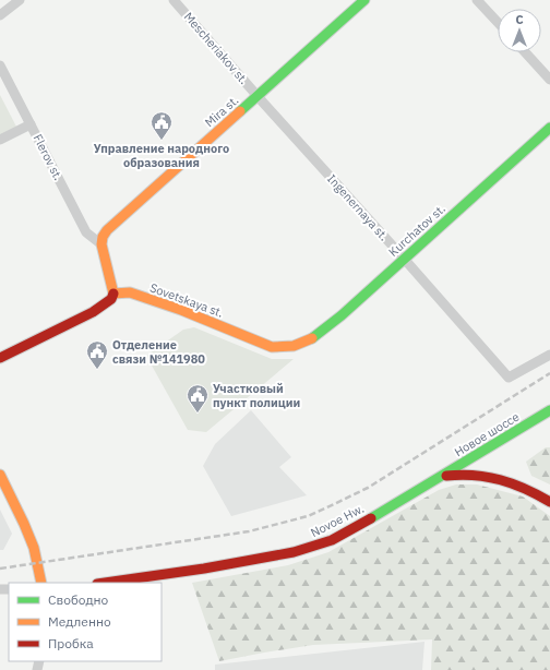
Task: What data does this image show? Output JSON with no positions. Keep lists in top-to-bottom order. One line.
{"streets":{"main road":["Mira st.","Kurchatov st.","Sovetskaya st.","Новое шоссе","Novoe Hw."],"street":["Mescheriakov st.","Flerov st.","Ingenernaya st."]},"crossings":[["Mescheriakov st.","Mira st."],["Mescheriakov st.","Ingenernaya st."],["Mira st.","Flerov st."],["Mira st.","Ingenernaya st."],["Ingenernaya st.","Kurchatov st."],["Kurchatov st.","Sovetskaya st."],["Новое шоссе","Novoe Hw."]],"places":{"public building":["Управление народного образования","Отделение связи №141980","Участковый пункт полиции"]},"legend":["Свободно","Медленно","Пробка"],"north":"top"}
